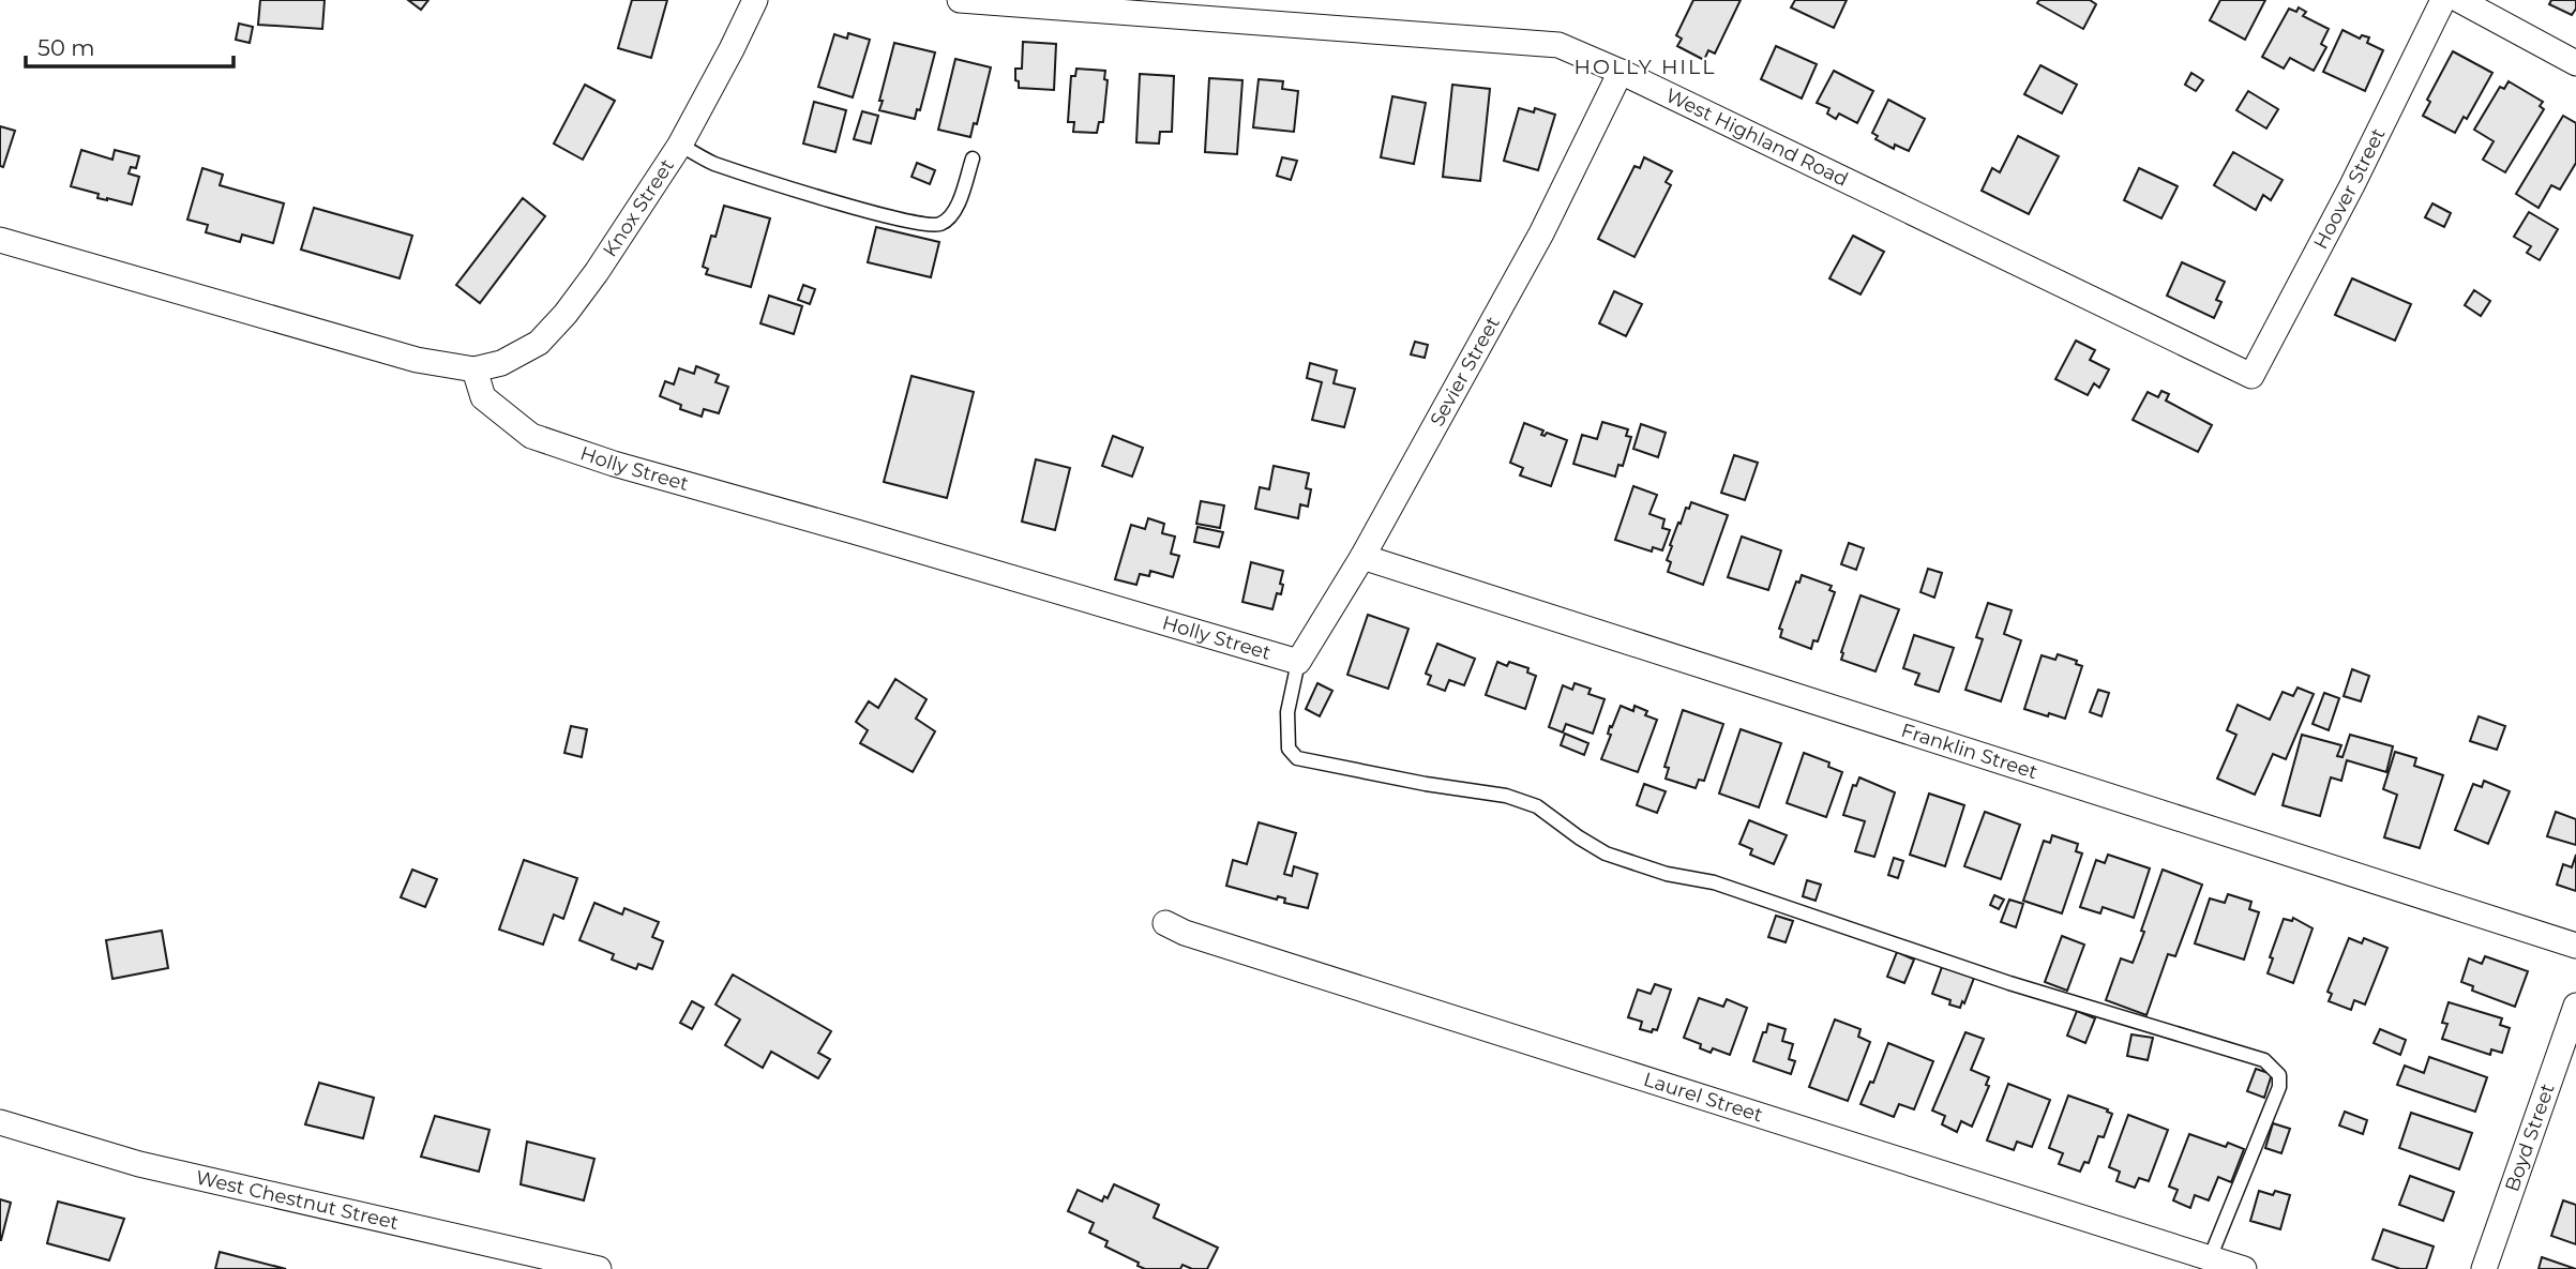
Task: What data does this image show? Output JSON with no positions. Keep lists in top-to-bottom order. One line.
{"streets":{"street":["West Highland Road","Hoover Street","Knox Street","Sevier Street","Holly Street","Franklin Street","Laurel Street","Boyd Street","West Chestnut Street"]},"crossings":[["West Highland Road","Hoover Street"],["West Highland Road","Sevier Street"],["Knox Street","Holly Street"],["Sevier Street","Holly Street"],["Sevier Street","Franklin Street"]],"districts":["HOLLY HILL"],"scale_bar":"50 m"}
